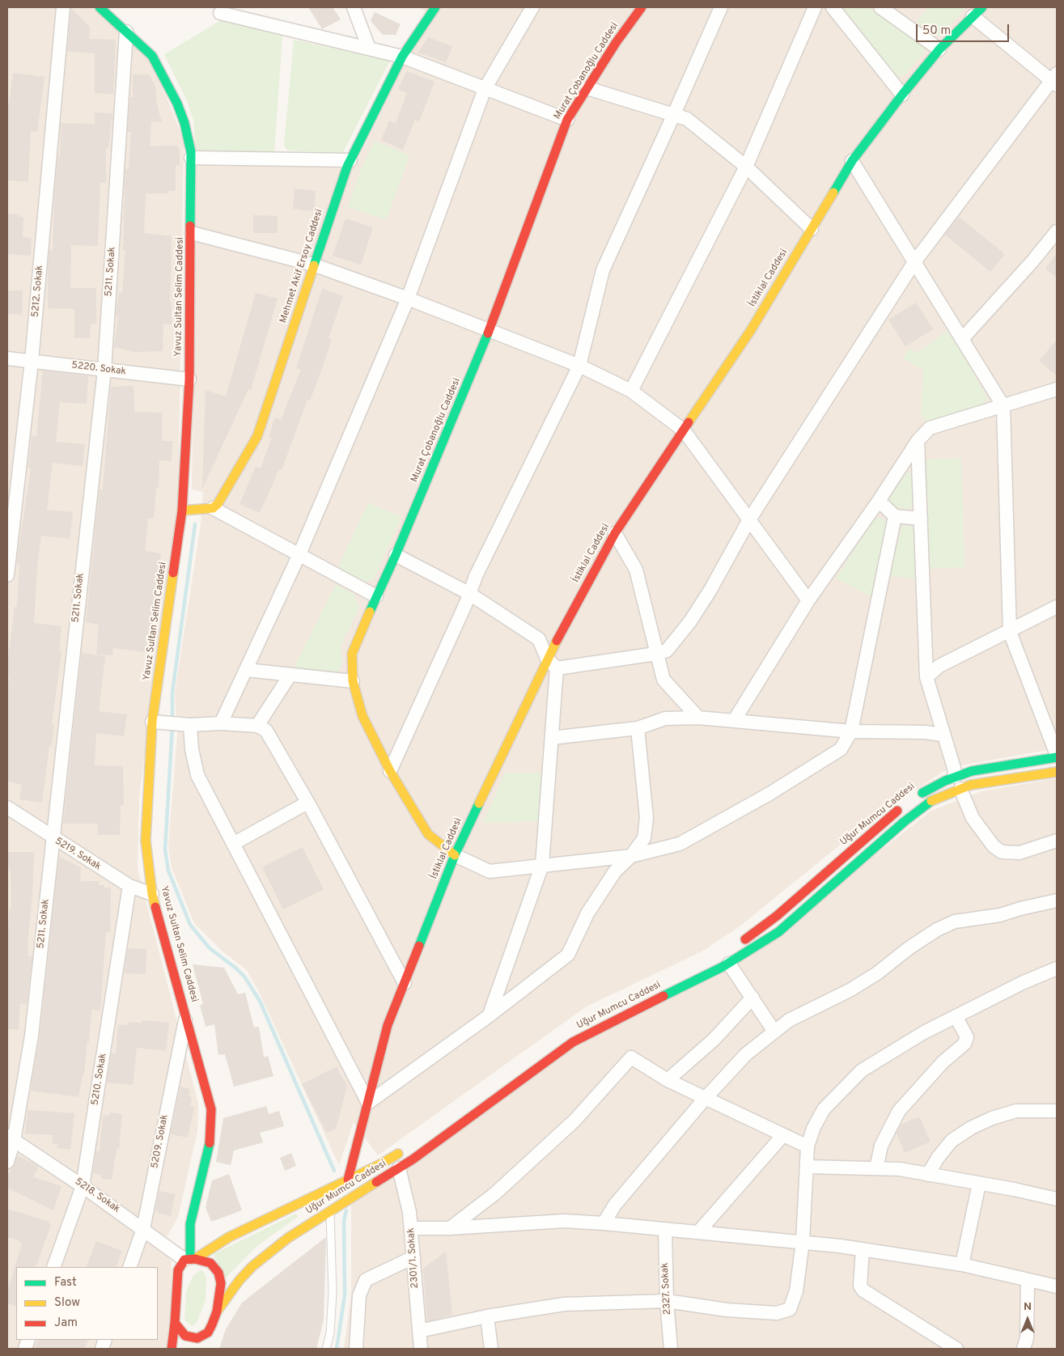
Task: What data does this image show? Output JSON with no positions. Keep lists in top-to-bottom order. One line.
{"streets":{"street":["Murat Çobanoğlu Caddesi","Mehmet Akif Ersoy Caddesi","5211. Sokak","İstiklal Caddesi","5212. Sokak","Yavuz Sultan Selim Caddesi","5220. Sokak","Uğur Mumcu Caddesi","5219. Sokak","5210. Sokak","5209. Sokak","5218. Sokak","2301/1. Sokak","2327. Sokak"]},"crossings":[["Murat Çobanoğlu Caddesi","İstiklal Caddesi"],["5211. Sokak","Yavuz Sultan Selim Caddesi"],["5211. Sokak","5220. Sokak"],["5211. Sokak","5219. Sokak"],["5211. Sokak","5218. Sokak"],["İstiklal Caddesi","Uğur Mumcu Caddesi"],["5212. Sokak","5220. Sokak"],["Yavuz Sultan Selim Caddesi","5220. Sokak"],["Yavuz Sultan Selim Caddesi","Uğur Mumcu Caddesi"],["Yavuz Sultan Selim Caddesi","5219. Sokak"],["Yavuz Sultan Selim Caddesi","5209. Sokak"],["Yavuz Sultan Selim Caddesi","5218. Sokak"],["Uğur Mumcu Caddesi","5218. Sokak"],["Uğur Mumcu Caddesi","2301/1. Sokak"],["5219. Sokak","5210. Sokak"],["5210. Sokak","5218. Sokak"],["5209. Sokak","5218. Sokak"]],"legend":["Fast","Slow","Jam"],"scale_bar":"50 m","north":"top"}
